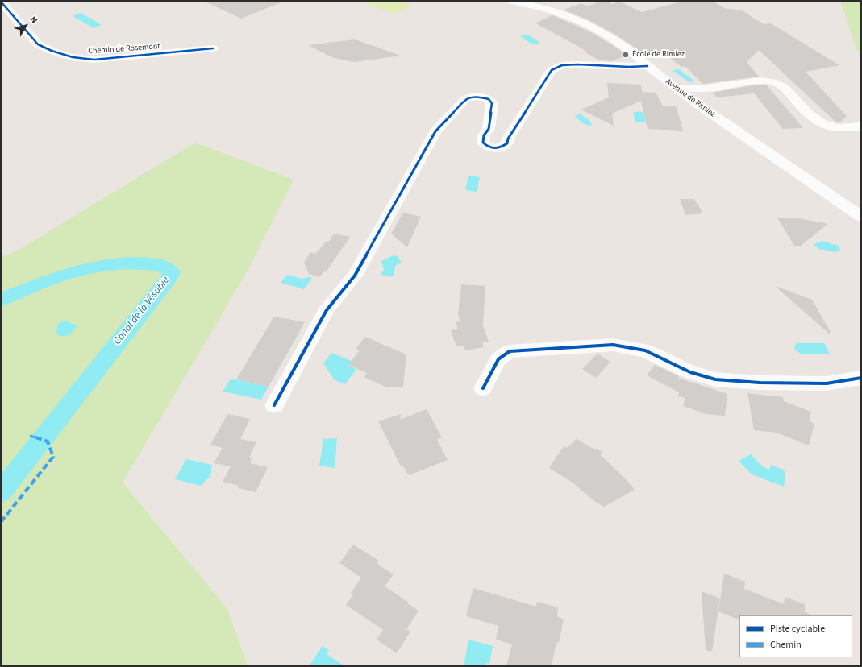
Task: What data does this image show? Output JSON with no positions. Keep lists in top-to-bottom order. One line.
{"streets":{"street":["Chemin de Rosemont","Avenue de Rimiez"]},"water":["Canal de la Vésubie"],"places":["École de Rimiez"],"legend":["Piste cyclable","Chemin"],"north":"top right"}
